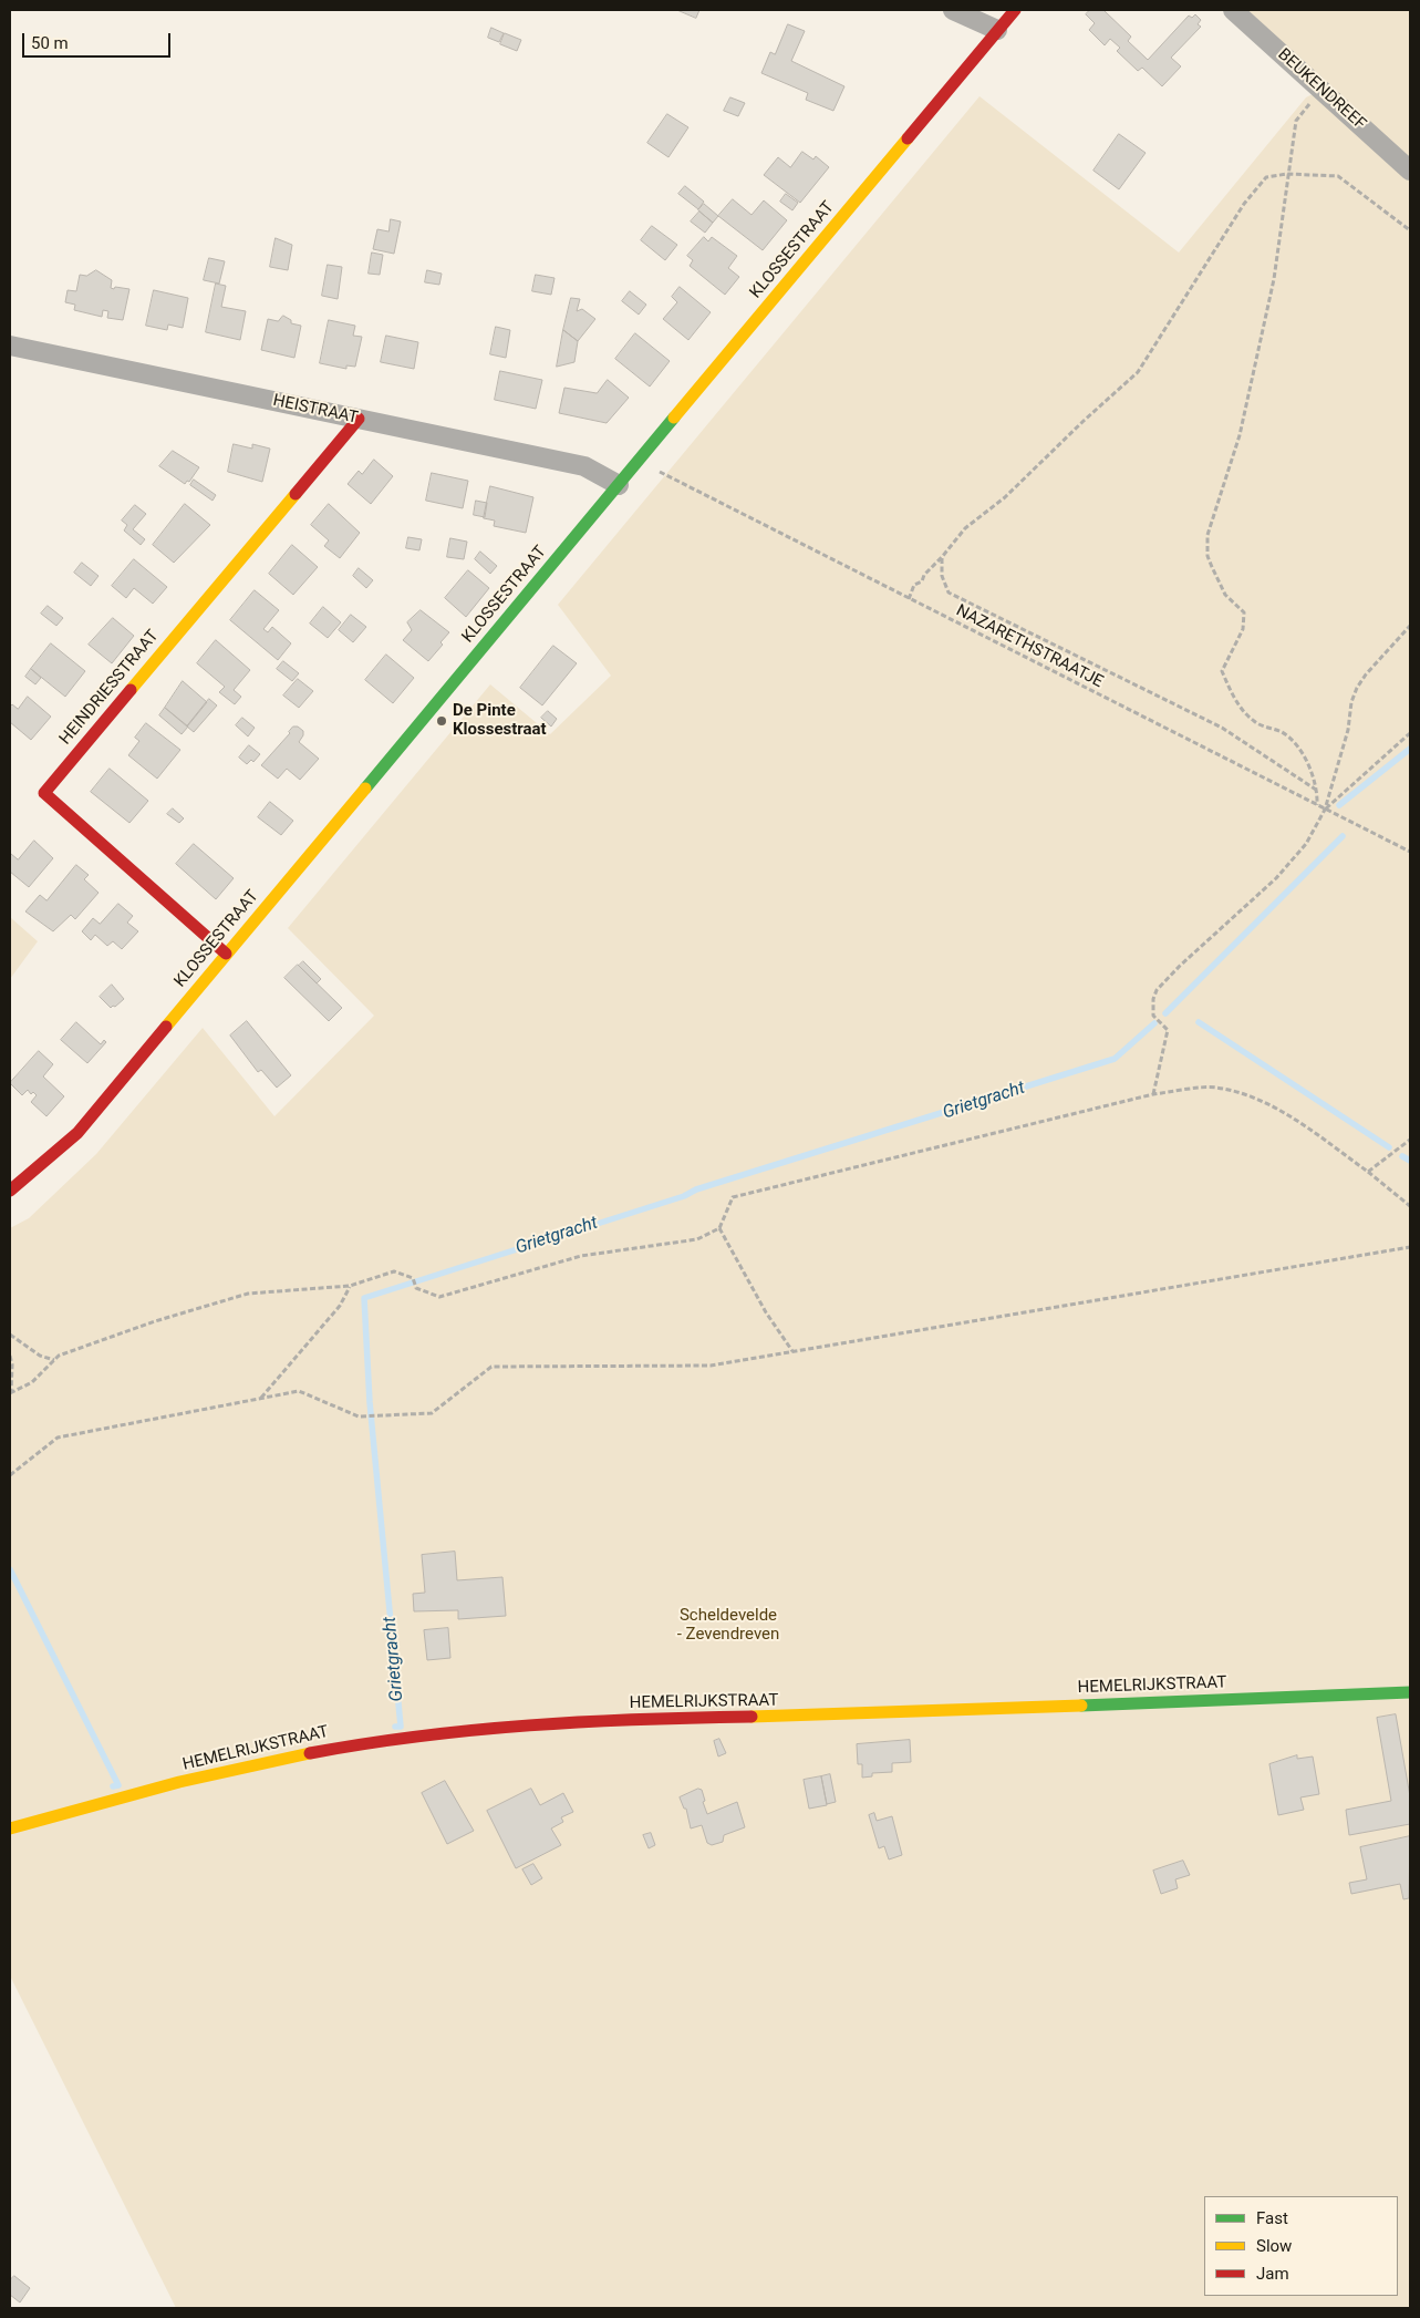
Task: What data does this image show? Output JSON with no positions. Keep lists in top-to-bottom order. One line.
{"streets":{"street":["BEUKENDREEF","KLOSSESTRAAT","HEISTRAAT","HEINDRIESSTRAAT","HEMELRIJKSTRAAT"],"path":["NAZARETHSTRAATJE"]},"crossings":[["KLOSSESTRAAT","HEISTRAAT"],["KLOSSESTRAAT","NAZARETHSTRAATJE"],["KLOSSESTRAAT","HEINDRIESSTRAAT"],["HEISTRAAT","HEINDRIESSTRAAT"]],"water":["Grietgracht"],"parks":["Scheldevelde - Zevendreven"],"places":["De Pinte Klossestraat"],"legend":["Fast","Slow","Jam"],"scale_bar":"50 m"}
